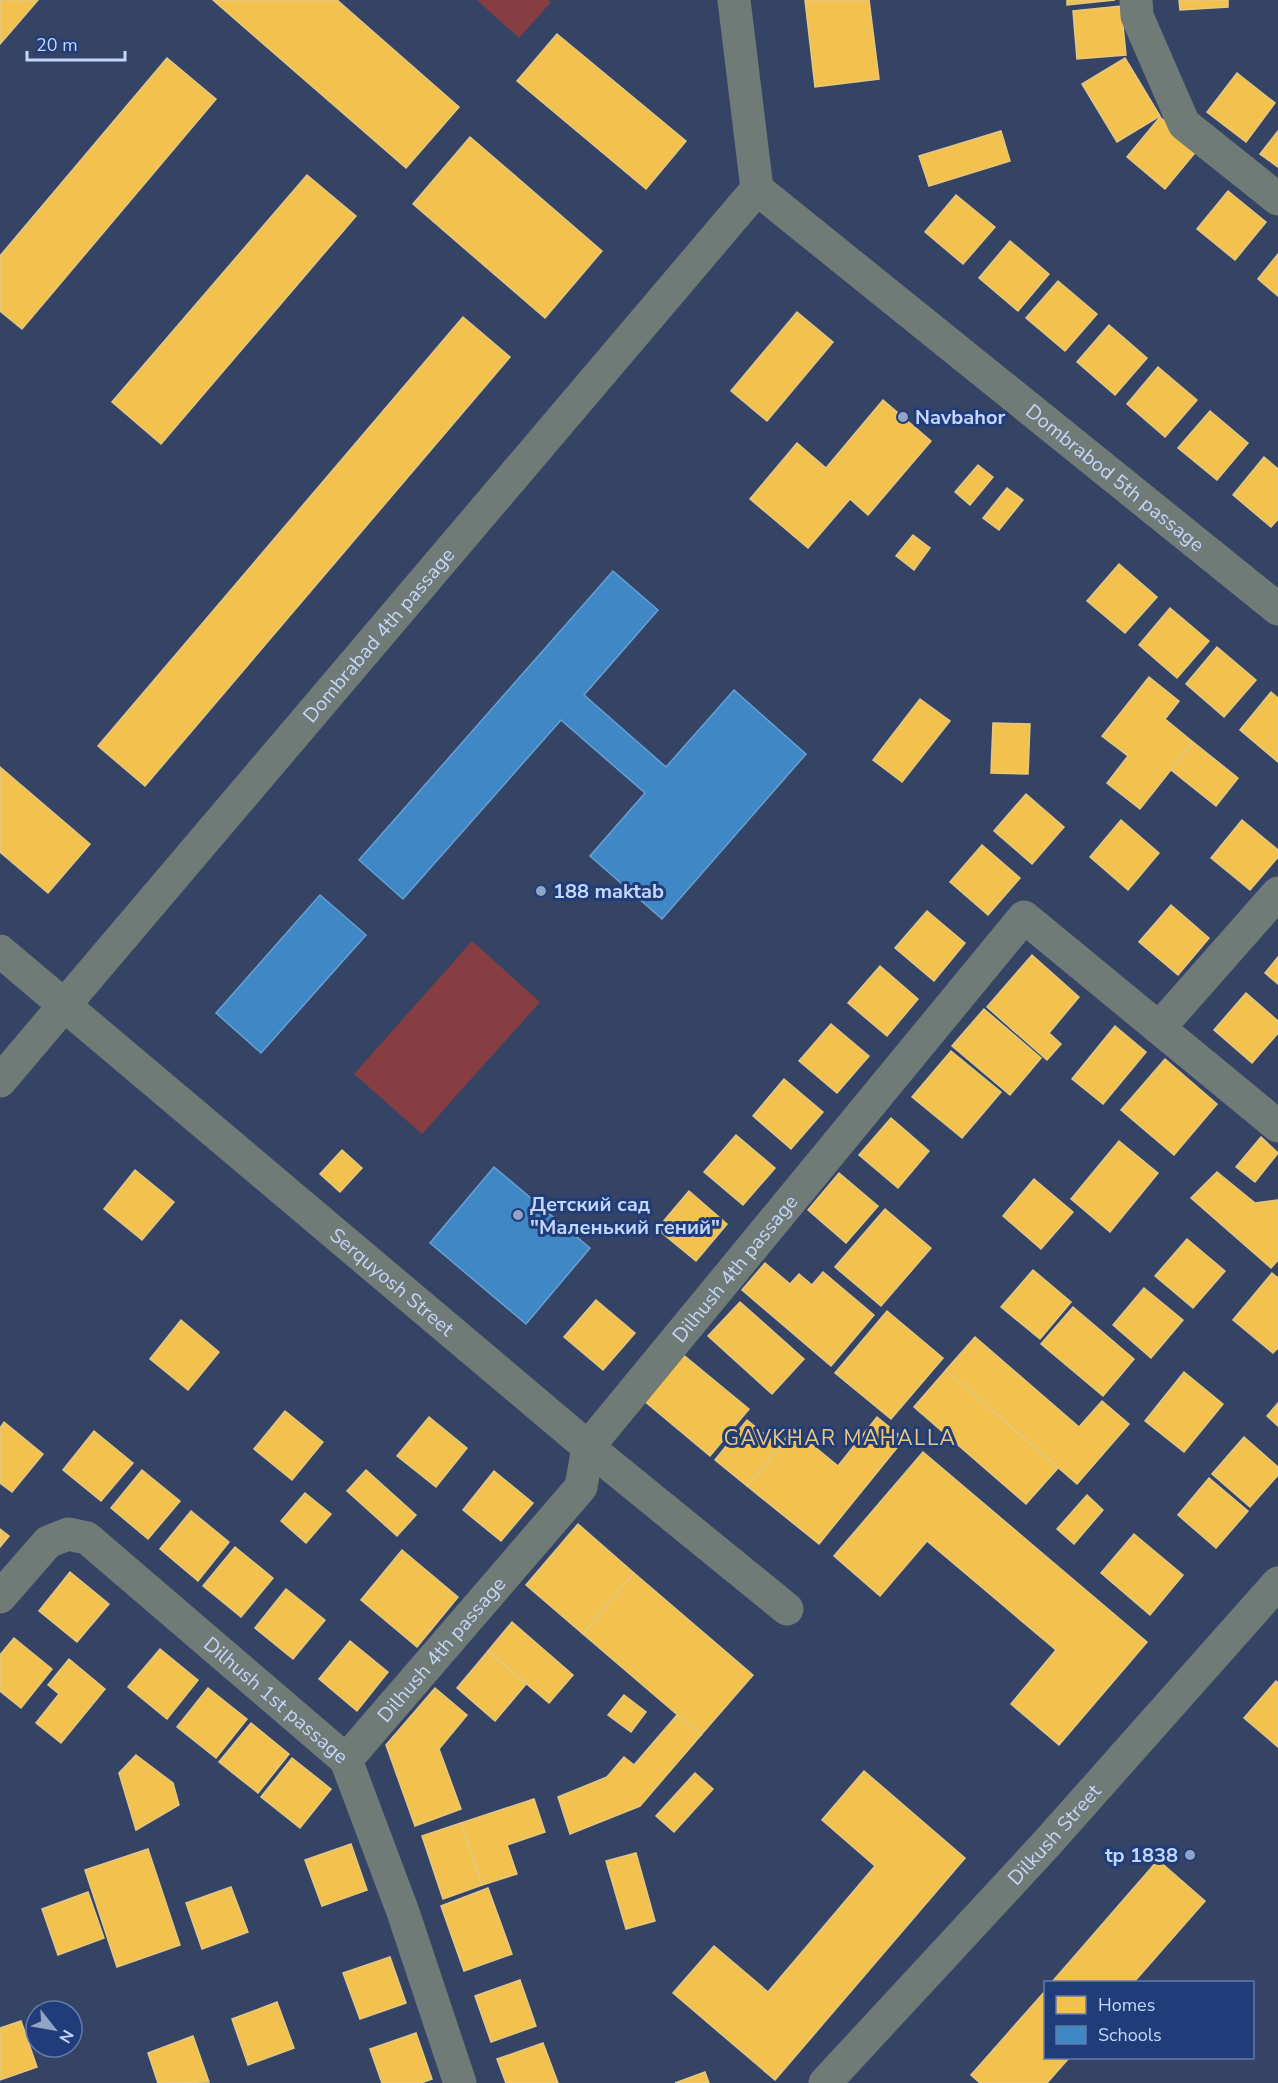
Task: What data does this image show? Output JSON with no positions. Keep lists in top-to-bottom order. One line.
{"streets":{"street":["Dombrabod 5th passage","Dombrabad 4th passage","Dilhush 4th passage","Serquyosh Street","Dilhush 1st passage","Dilkush Street"]},"crossings":[["Dombrabod 5th passage","Dombrabad 4th passage"],["Dombrabad 4th passage","Serquyosh Street"],["Dilhush 4th passage","Serquyosh Street"],["Dilhush 4th passage","Dilhush 1st passage"]],"districts":["GAVKHAR MAHALLA"],"places":["Navbahor","188 maktab","Детский сад \"Маленький гений\"","tp 1838"],"legend":["Homes","Schools"],"scale_bar":"20 m","north":"bottom right"}
